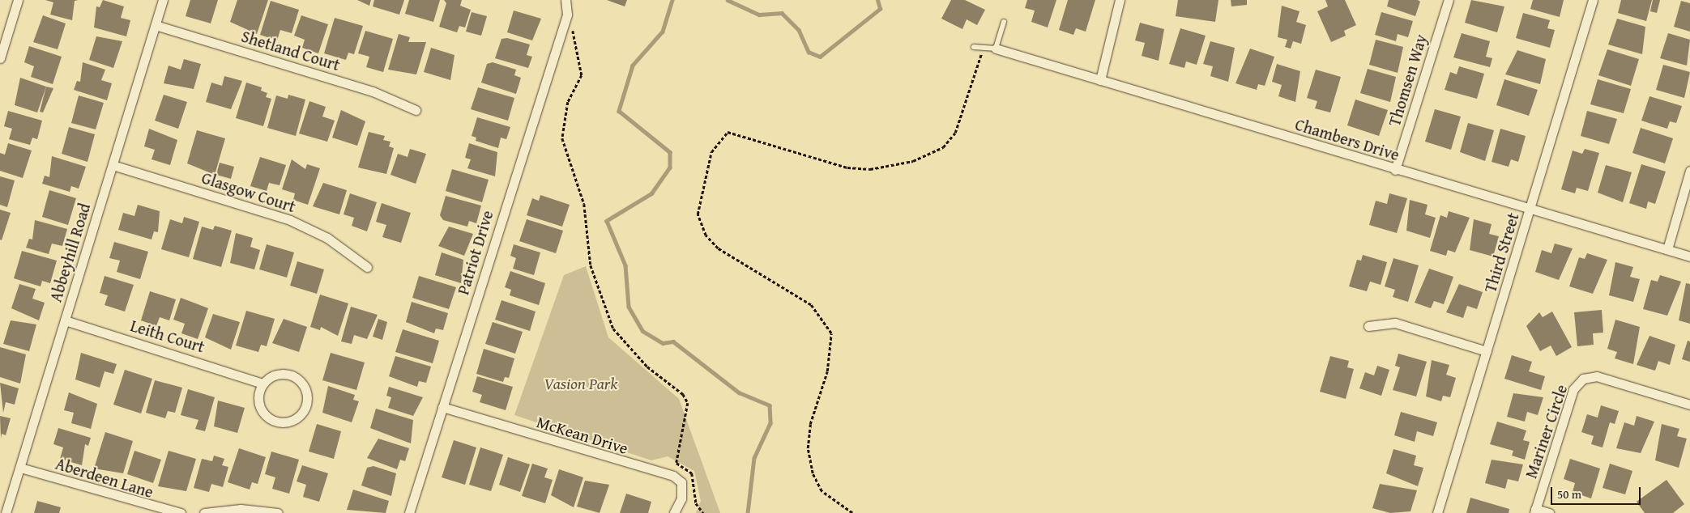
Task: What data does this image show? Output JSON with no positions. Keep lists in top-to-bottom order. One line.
{"streets":{"street":["Shetland Court","Thomsen Way","Chambers Drive","Glasgow Court","Abbeyhill Road","Patriot Drive","Third Street","Leith Court","Mariner Circle","McKean Drive","Aberdeen Lane"]},"crossings":[["Shetland Court","Abbeyhill Road"],["Thomsen Way","Chambers Drive"],["Chambers Drive","Third Street"],["Glasgow Court","Abbeyhill Road"],["Abbeyhill Road","Leith Court"],["Abbeyhill Road","Aberdeen Lane"],["Patriot Drive","McKean Drive"]],"parks":["Vasion Park"],"scale_bar":"50 m"}
